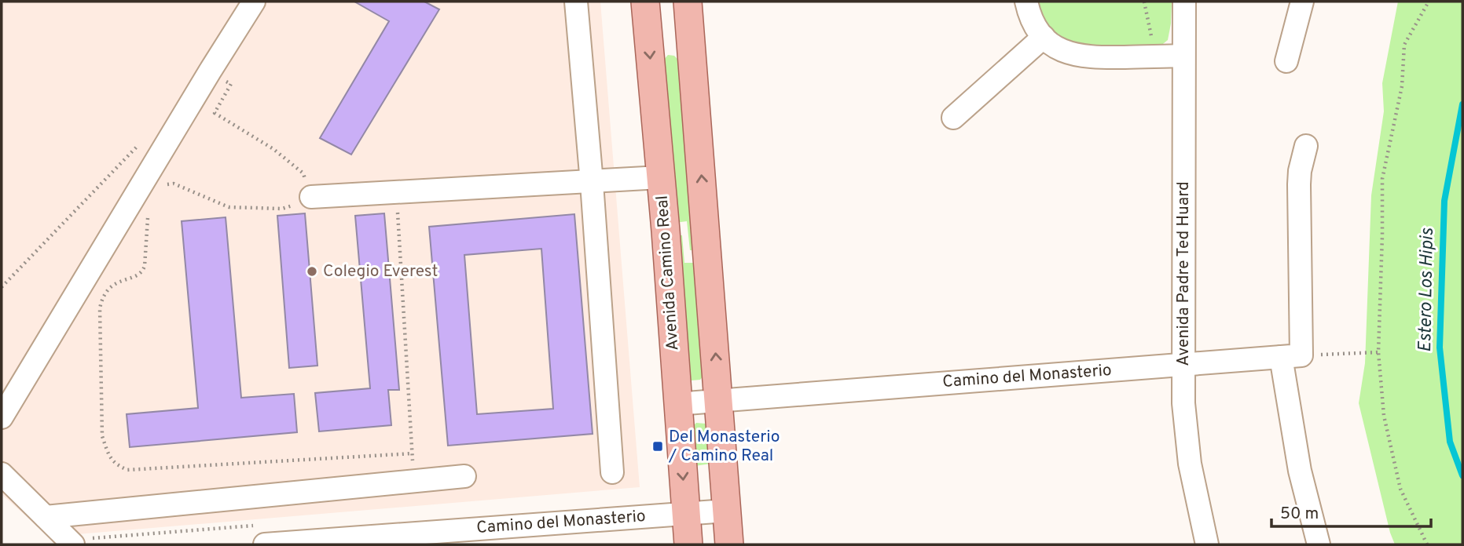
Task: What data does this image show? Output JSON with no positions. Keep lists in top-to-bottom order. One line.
{"streets":{"main road":["Avenida Camino Real"],"street":["Avenida Padre Ted Huard","Camino del Monasterio"]},"crossings":[["Avenida Camino Real","Camino del Monasterio"],["Avenida Padre Ted Huard","Camino del Monasterio"]],"water":["Estero Los Hipis"],"places":{"other":["Colegio Everest"],"transit":["Del Monasterio / Camino Real"]},"scale_bar":"50 m"}
